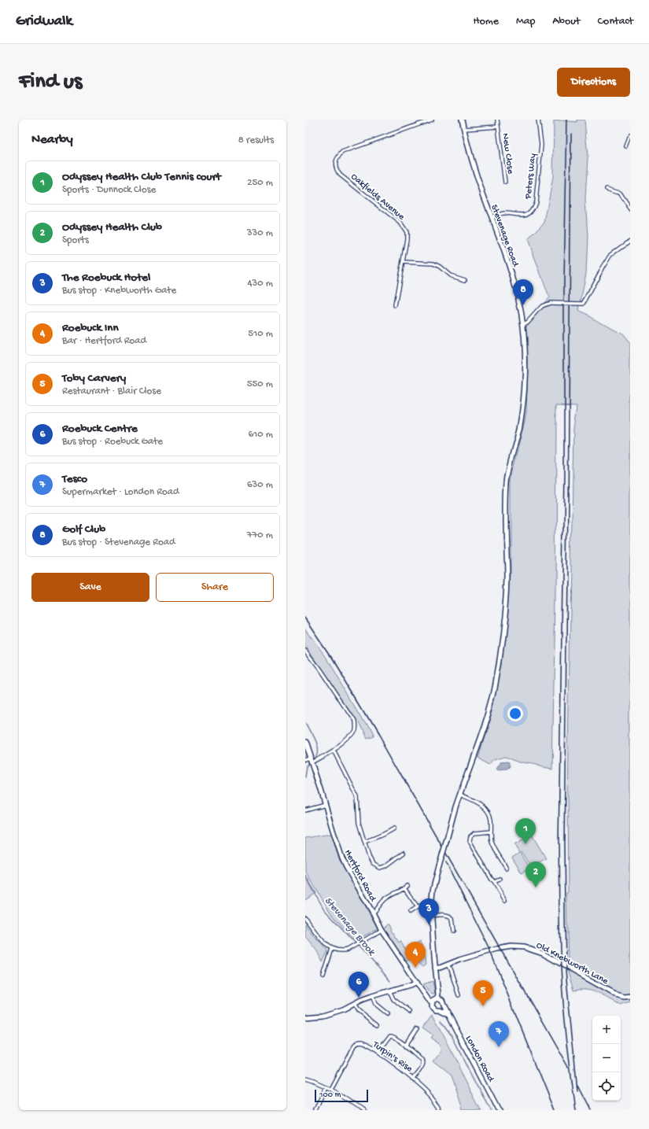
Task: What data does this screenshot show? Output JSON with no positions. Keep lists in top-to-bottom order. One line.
{"streets":{"main road":["Stevenage Road","Hertford Road","Old Knebworth Lane","London Road"],"street":["New Close","Peters Way","Oakfields Avenue","Turpin's Rise"]},"crossings":[["New Close","Stevenage Road"],["Peters Way","Stevenage Road"],["Stevenage Road","Hertford Road"],["Stevenage Road","Old Knebworth Lane"],["Stevenage Road","London Road"],["Hertford Road","London Road"]],"water":["Stevenage Brook"],"scale_bar":"100 m","page":{"header":"Gridwalk","nav":["Home","Map","About","Contact"],"buttons":["Directions",["Save","Share"]],"title":"Find us","heading":["Nearby","8 results"],"list":[{"mark":"1","name":"Odyssey Health Club Tennis court","note":"Sports · Dunnock Close","value":"250 m"},{"mark":"2","name":"Odyssey Health Club","note":"Sports","value":"330 m"},{"mark":"3","name":"The Roebuck Hotel","note":"Bus stop · Knebworth Gate","value":"430 m"},{"mark":"4","name":"Roebuck Inn","note":"Bar · Hertford Road","value":"510 m"},{"mark":"5","name":"Toby Carvery","note":"Restaurant · Blair Close","value":"550 m"},{"mark":"6","name":"Roebuck Centre","note":"Bus stop · Roebuck Gate","value":"610 m"},{"mark":"7","name":"Tesco","note":"Supermarket · London Road","value":"630 m"},{"mark":"8","name":"Golf Club","note":"Bus stop · Stevenage Road","value":"770 m"}],"pins":["8","1","2","3","4","6","5","7"],"map_buttons":["+","−"],"scale":"100 m"}}
